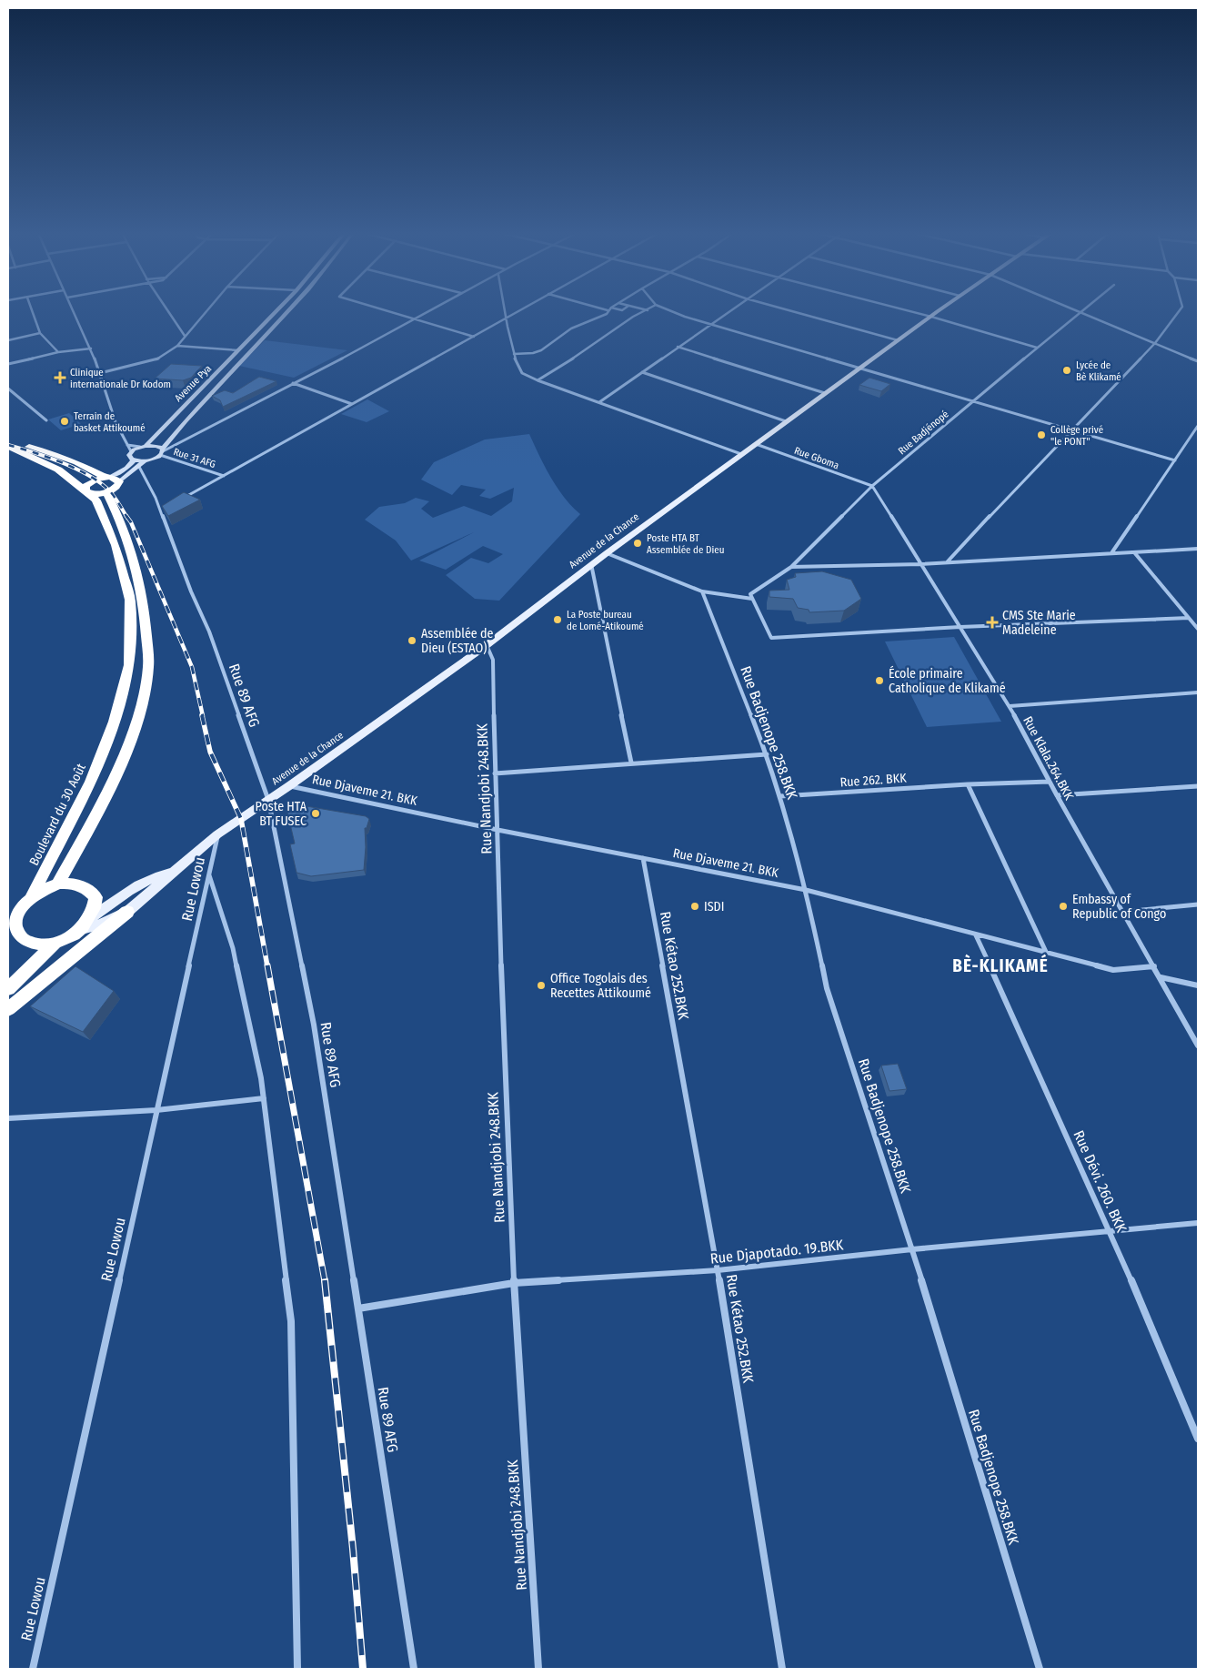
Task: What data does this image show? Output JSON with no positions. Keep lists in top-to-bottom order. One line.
{"streets":{"highway":["Boulevard du 30 Août"],"main road":["Avenue Pya","Avenue de la Chance"],"street":["Rue Badjénopé","Rue 31 AFG","Rue Gboma","Rue 89 AFG","Rue Badjenope 258.BKK","Rue Klala.264.BKK","Rue 262. BKK","Rue Nandjobi 248.BKK","Rue Djaveme 21. BKK","Rue Lowou","Rue Kétao 252.BKK","Rue Dévi. 260. BKK","Rue Djapotado. 19.BKK"]},"crossings":[["Avenue Pya","Rue 31 AFG"],["Rue Badjénopé","Rue Gboma"],["Rue Badjénopé","Rue Klala.264.BKK"],["Rue Gboma","Avenue de la Chance"],["Rue Gboma","Rue Klala.264.BKK"],["Avenue de la Chance","Rue 89 AFG"],["Avenue de la Chance","Rue Nandjobi 248.BKK"],["Avenue de la Chance","Rue Djaveme 21. BKK"],["Avenue de la Chance","Boulevard du 30 Août"],["Avenue de la Chance","Rue Lowou"],["Rue 89 AFG","Rue Djapotado. 19.BKK"],["Rue Badjenope 258.BKK","Rue 262. BKK"],["Rue Badjenope 258.BKK","Rue Djaveme 21. BKK"],["Rue Badjenope 258.BKK","Rue Djapotado. 19.BKK"],["Rue Klala.264.BKK","Rue 262. BKK"],["Rue Klala.264.BKK","Rue Djaveme 21. BKK"],["Rue Nandjobi 248.BKK","Rue Djaveme 21. BKK"],["Rue Nandjobi 248.BKK","Rue Djapotado. 19.BKK"],["Rue Djaveme 21. BKK","Rue Kétao 252.BKK"],["Rue Djaveme 21. BKK","Rue Dévi. 260. BKK"],["Rue Kétao 252.BKK","Rue Djapotado. 19.BKK"],["Rue Dévi. 260. BKK","Rue Djapotado. 19.BKK"]],"districts":["BÈ-KLIKAMÉ"],"places":{"other":["Lycée de Bè Klikamé","Terrain de basket Attikoumé","Collège privé \"le PONT\"","Poste HTA BT Assemblée de Dieu","La Poste bureau de Lomé-Atikoumé","Assemblée de Dieu (ESTAO)","École primaire Catholique de Klikamé","Poste HTA BT FUSEC","ISDI","Embassy of Republic of Congo","Office Togolais des Recettes Attikoumé"],"health":["Clinique internationale Dr Kodom","CMS Ste Marie Madeleine"]}}
